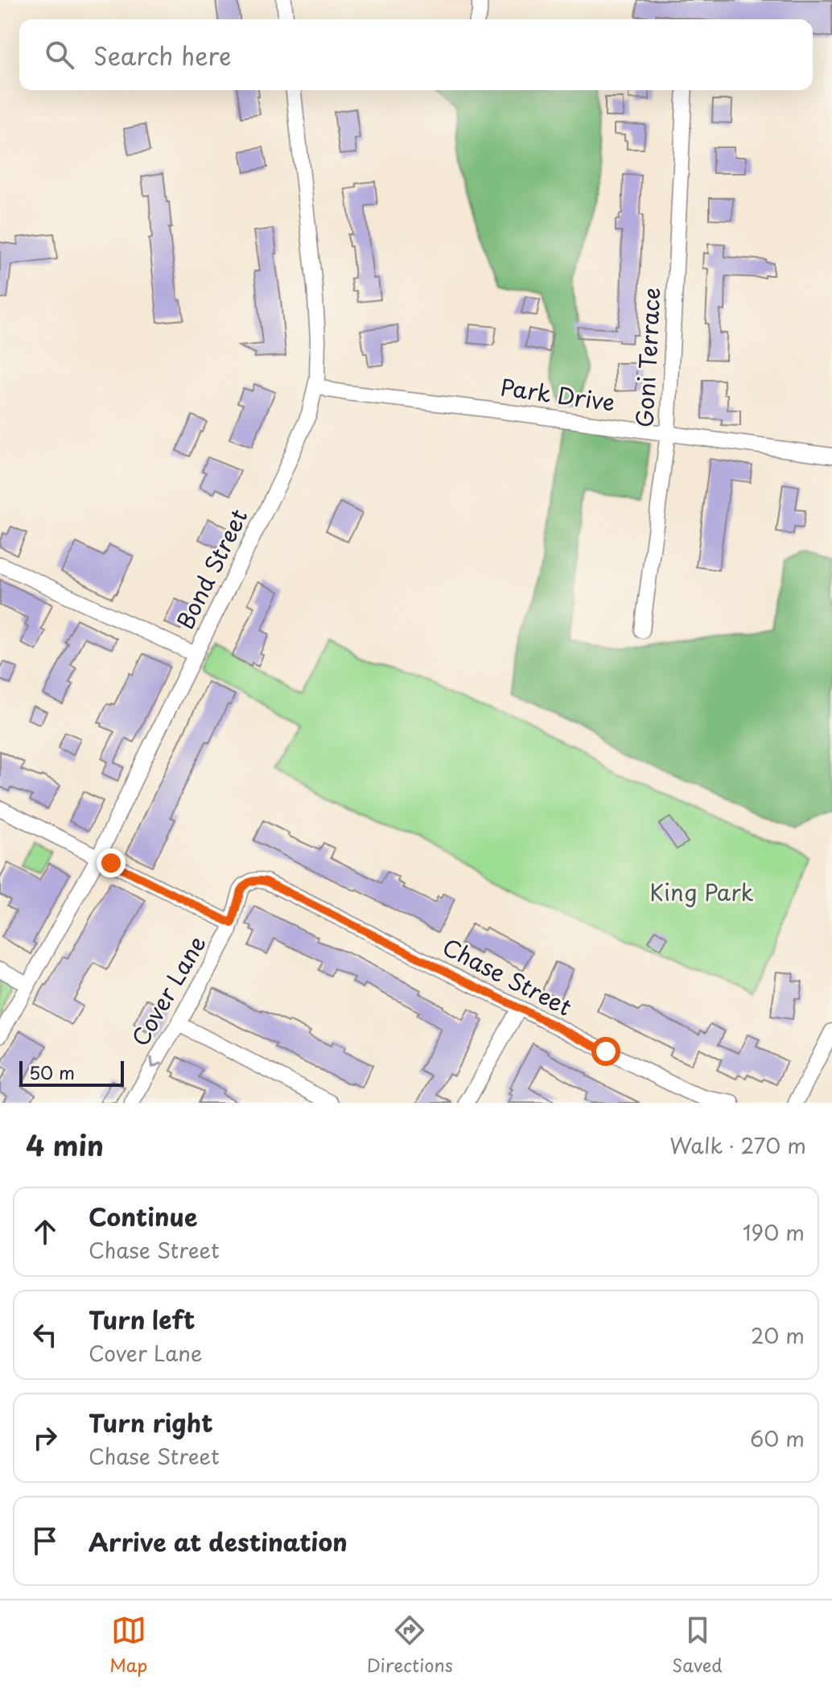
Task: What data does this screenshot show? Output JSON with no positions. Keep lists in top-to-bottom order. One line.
{"streets":{"street":["Goni Terrace","Park Drive","Bond Street","Chase Street","Cover Lane"]},"crossings":[["Goni Terrace","Park Drive"],["Park Drive","Bond Street"],["Chase Street","Cover Lane"]],"parks":["King Park"],"scale_bar":"50 m","page":{"search":"Search here","scale":"50 m","heading":["4 min","Walk · 270 m"],"list":[["Continue","Chase Street","190 m"],["Turn left","Cover Lane","20 m"],["Turn right","Chase Street","60 m"],"Arrive at destination"],"nav":["Map","Directions","Saved"]}}
